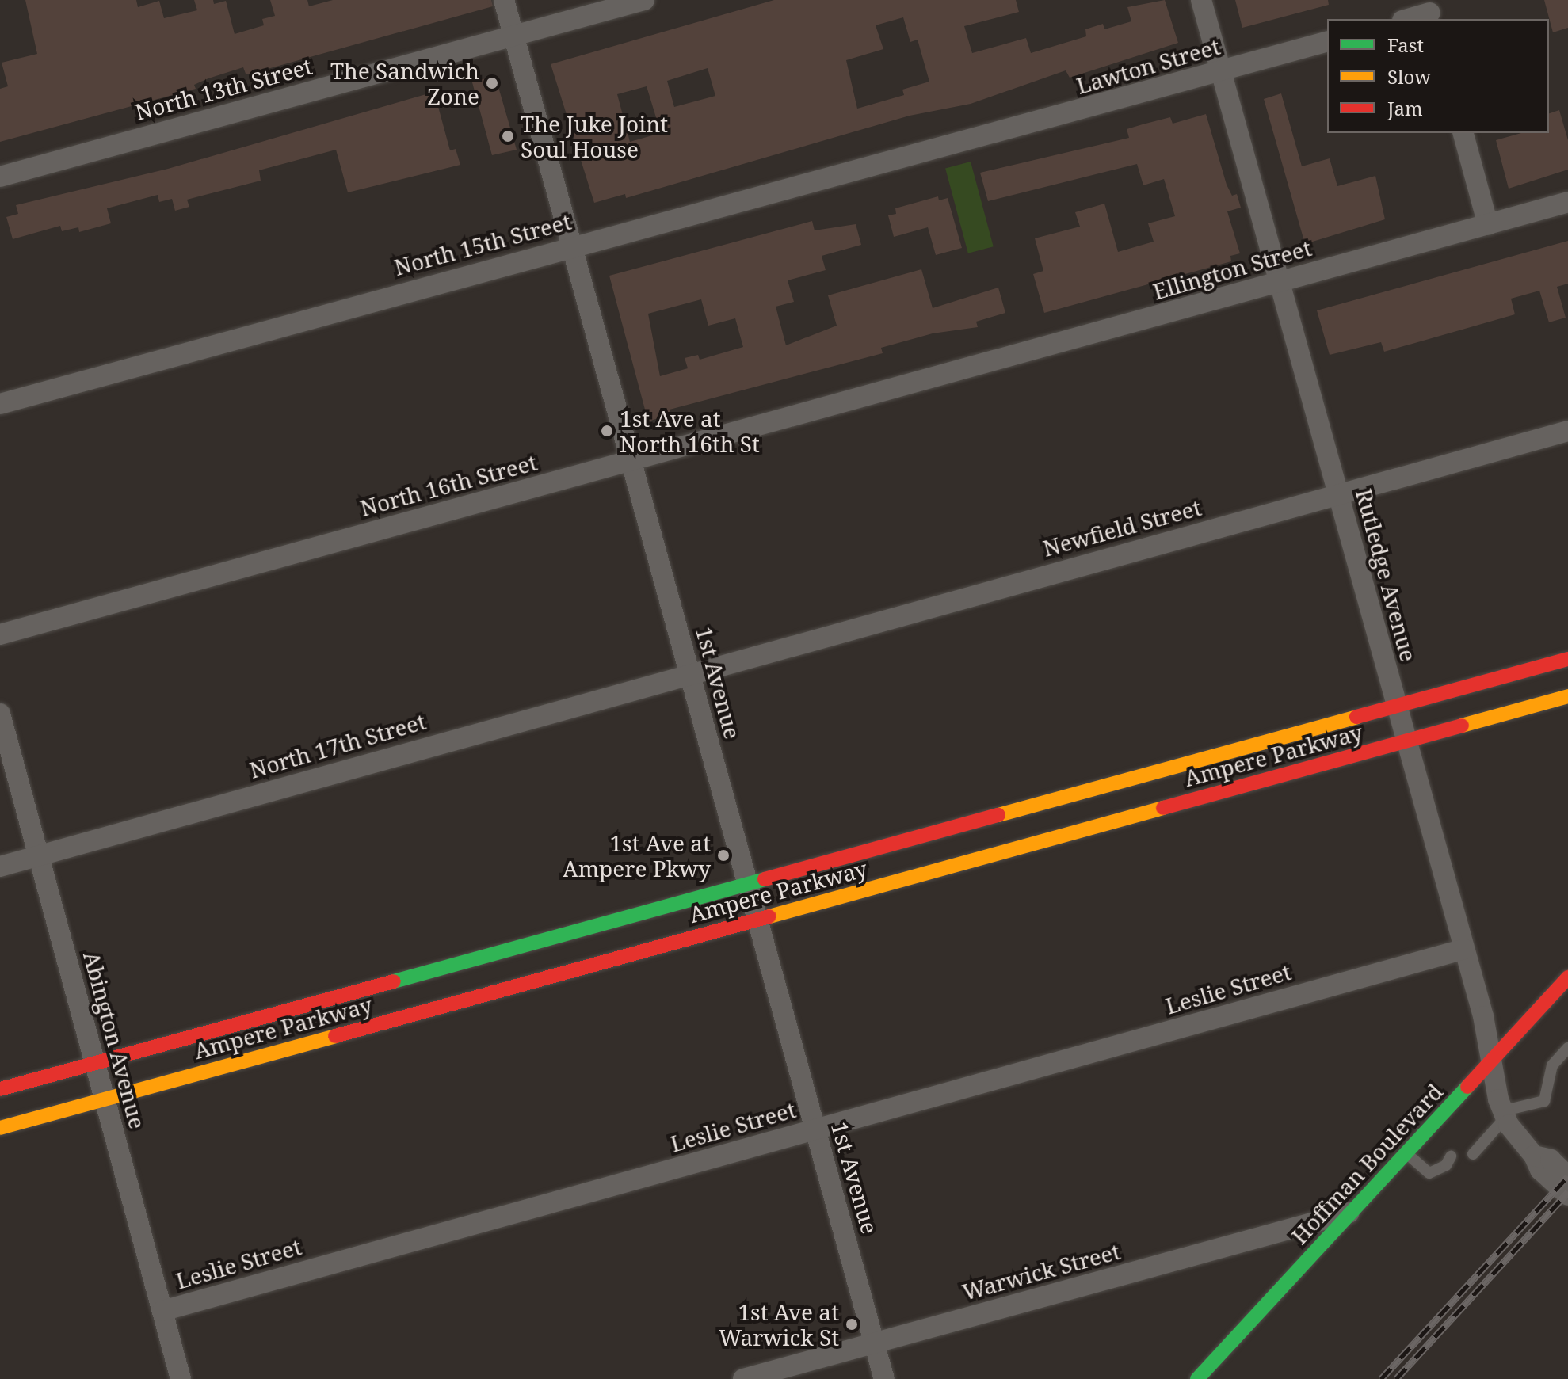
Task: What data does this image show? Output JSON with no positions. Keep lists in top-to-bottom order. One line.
{"streets":{"street":["Lawton Street","North 13th Street","North 15th Street","Ellington Street","North 16th Street","Newfield Street","Rutledge Avenue","1st Avenue","North 17th Street","Ampere Parkway","Leslie Street","Abington Avenue","Hoffman Boulevard","Warwick Street"]},"crossings":[["Lawton Street","North 15th Street"],["Lawton Street","Rutledge Avenue"],["North 13th Street","1st Avenue"],["North 15th Street","1st Avenue"],["Ellington Street","North 16th Street"],["Ellington Street","Rutledge Avenue"],["North 16th Street","1st Avenue"],["Newfield Street","Rutledge Avenue"],["Newfield Street","1st Avenue"],["Newfield Street","North 17th Street"],["Rutledge Avenue","Ampere Parkway"],["Rutledge Avenue","Leslie Street"],["Rutledge Avenue","Hoffman Boulevard"],["1st Avenue","North 17th Street"],["1st Avenue","Ampere Parkway"],["1st Avenue","Leslie Street"],["1st Avenue","Warwick Street"],["North 17th Street","Abington Avenue"],["Ampere Parkway","Abington Avenue"],["Leslie Street","Abington Avenue"],["Hoffman Boulevard","Warwick Street"]],"places":["The Sandwich Zone","The Juke Joint Soul House","1st Ave at North 16th St","1st Ave at Ampere Pkwy","1st Ave at Warwick St"],"legend":["Fast","Slow","Jam"]}
